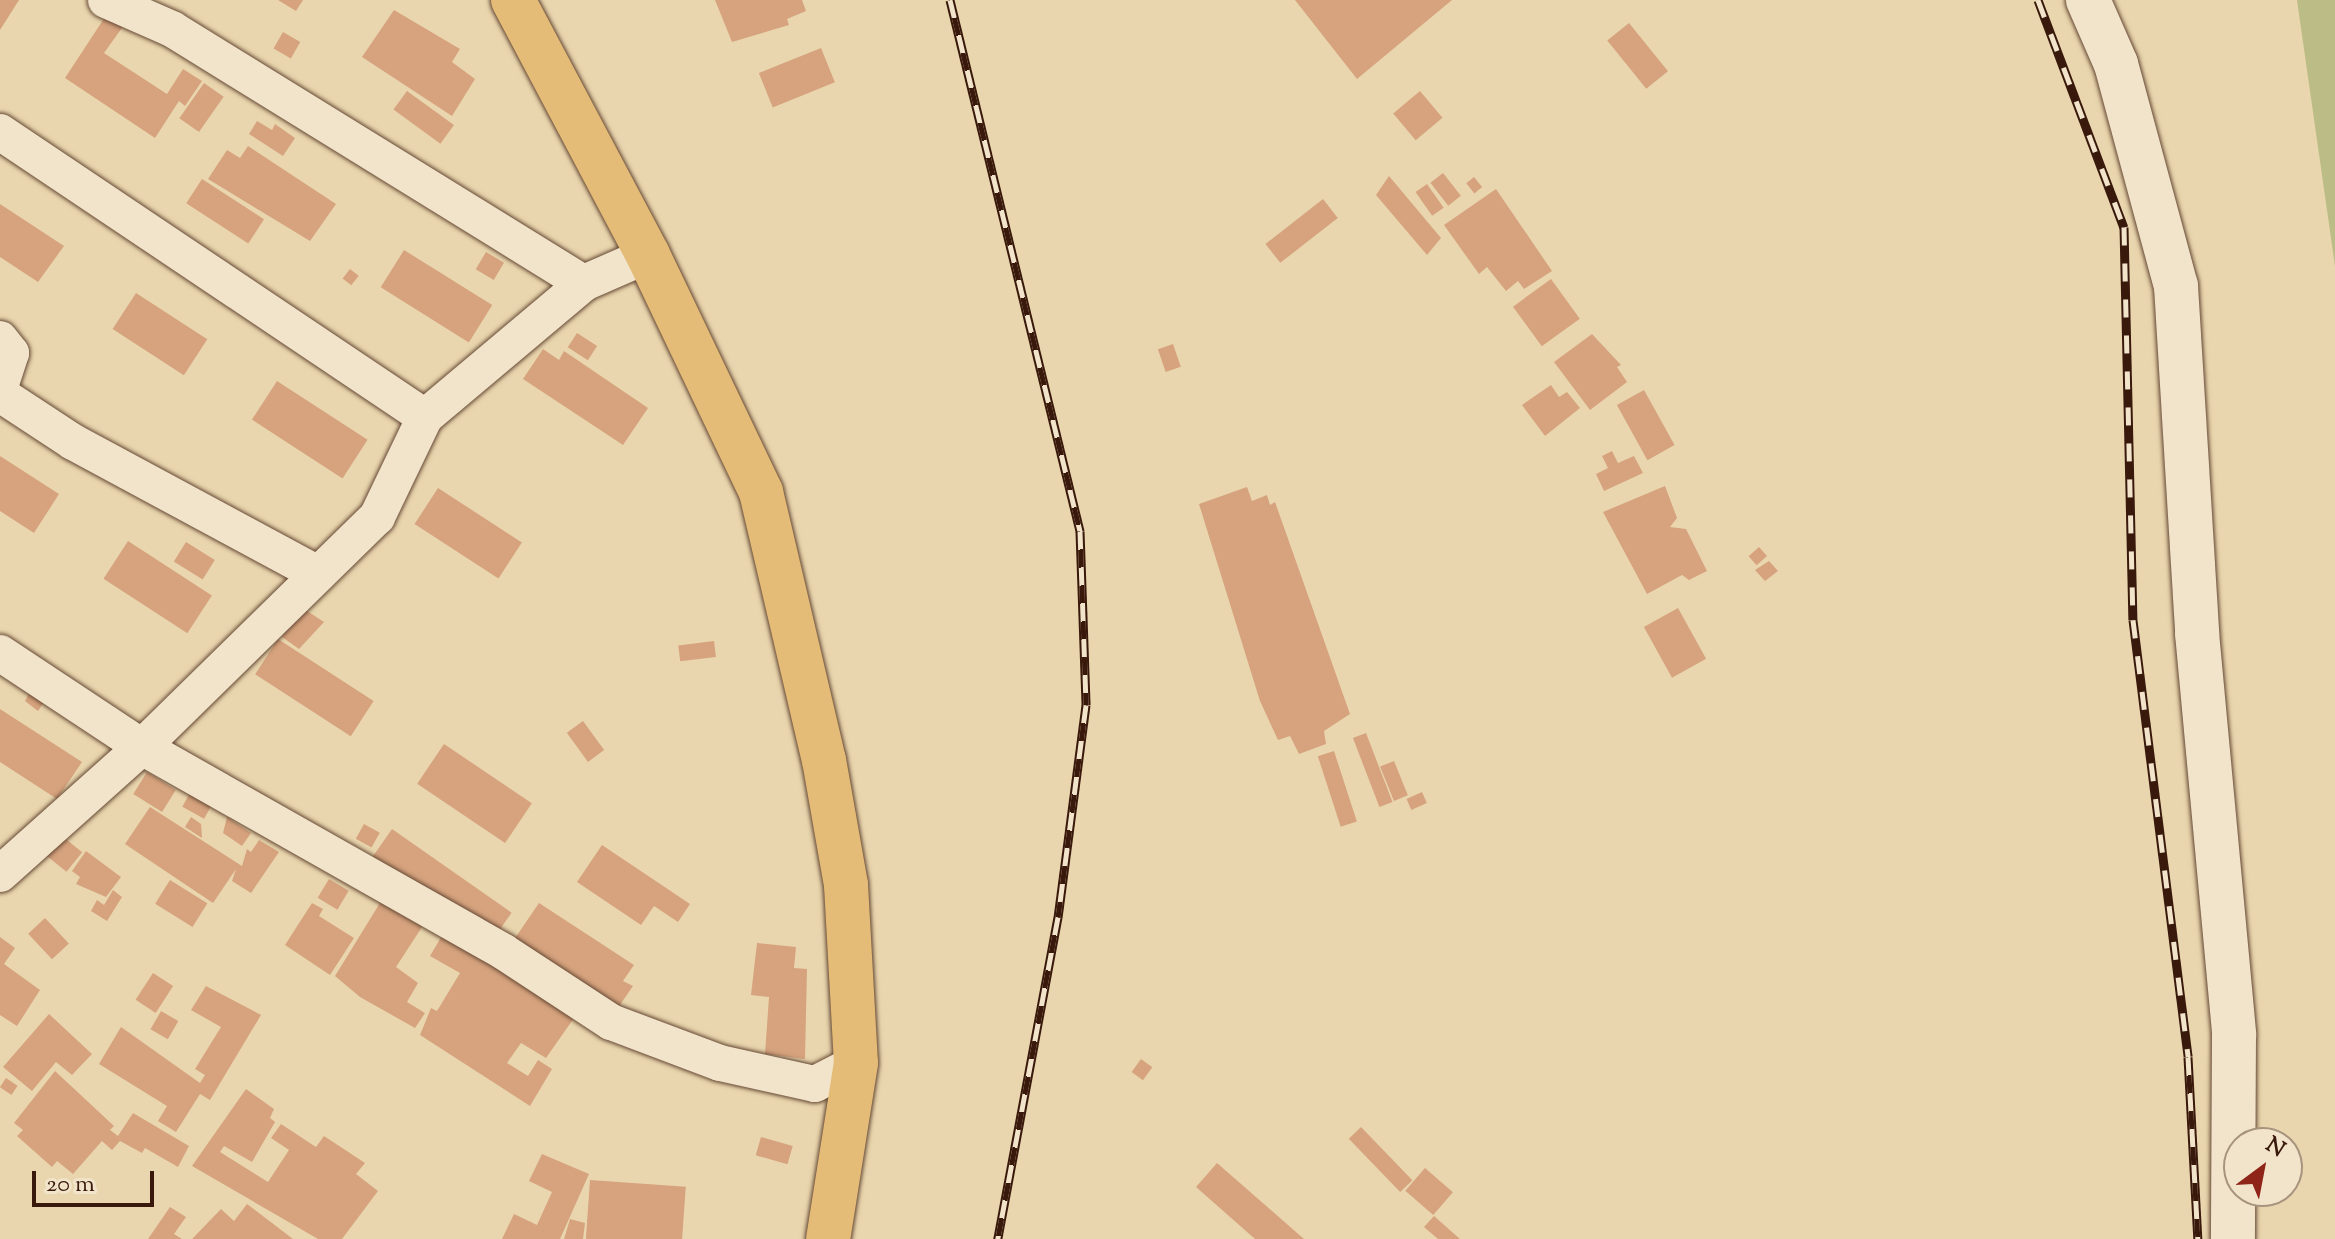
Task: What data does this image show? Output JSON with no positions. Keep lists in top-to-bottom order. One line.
{"scale_bar":"20 m","north":"top right"}
